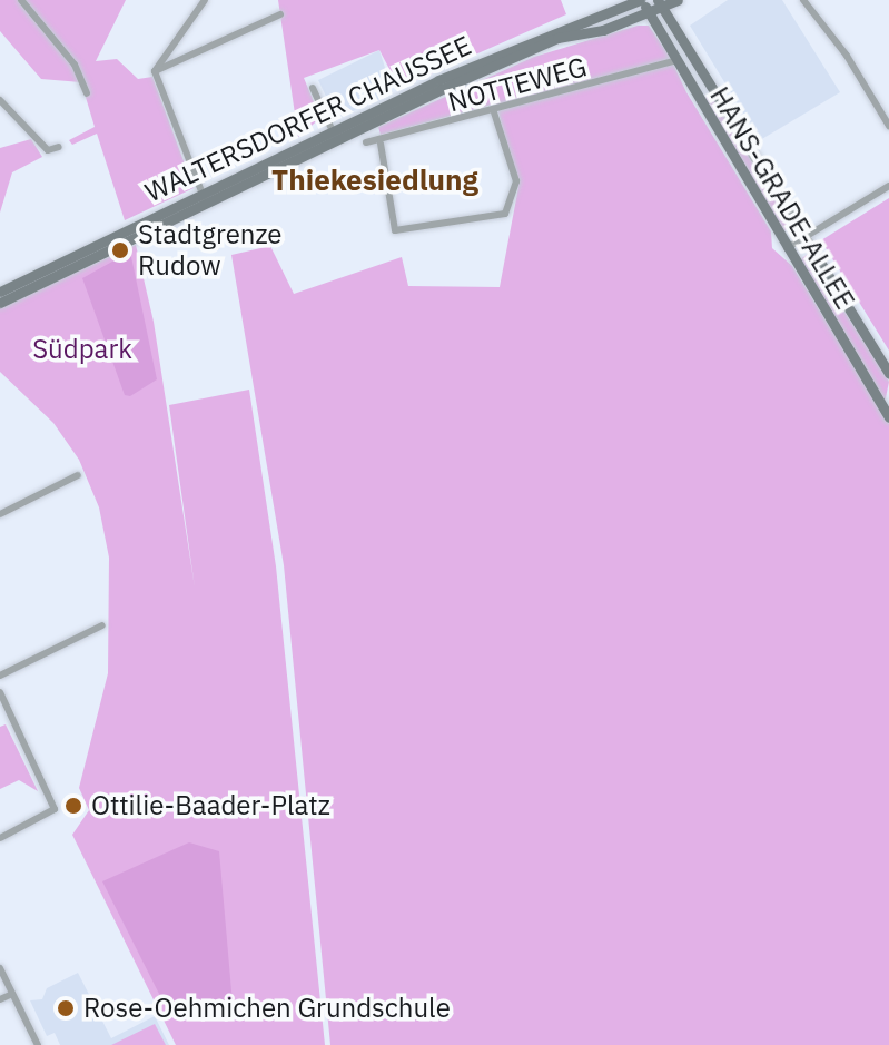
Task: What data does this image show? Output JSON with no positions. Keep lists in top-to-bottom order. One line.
{"streets":{"main road":["WALTERSDORFER CHAUSSEE","HANS-GRADE-ALLEE"],"street":["NOTTEWEG"]},"crossings":[["NOTTEWEG","HANS-GRADE-ALLEE"],["WALTERSDORFER CHAUSSEE","HANS-GRADE-ALLEE"]],"districts":["Thiekesiedlung"],"parks":["Südpark"],"places":["Stadtgrenze Rudow","Ottilie-Baader-Platz","Rose-Oehmichen Grundschule"]}
